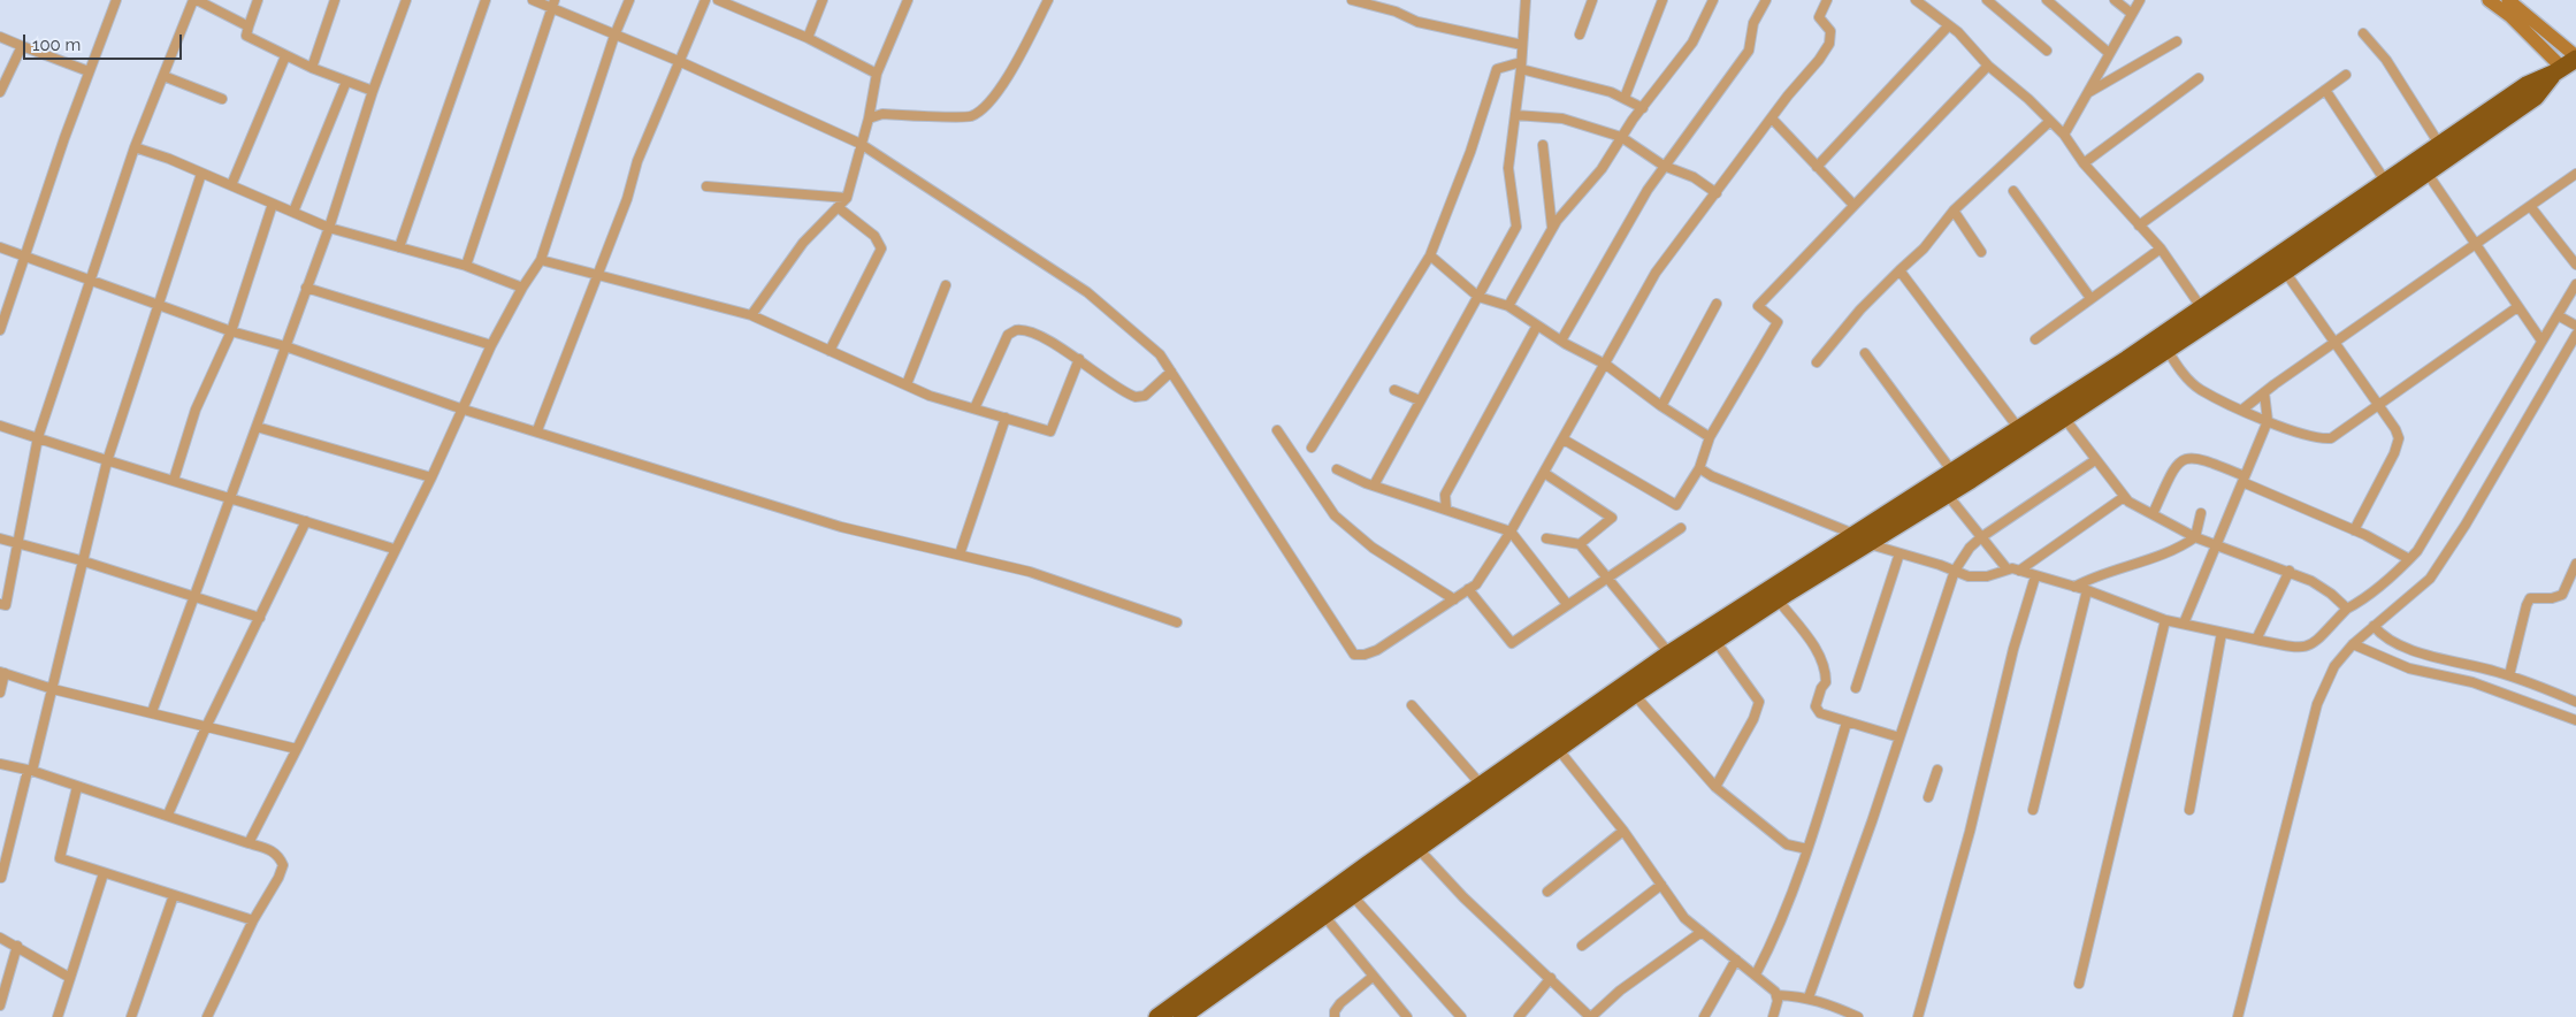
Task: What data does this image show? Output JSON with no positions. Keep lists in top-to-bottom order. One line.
{"scale_bar":"100 m"}
